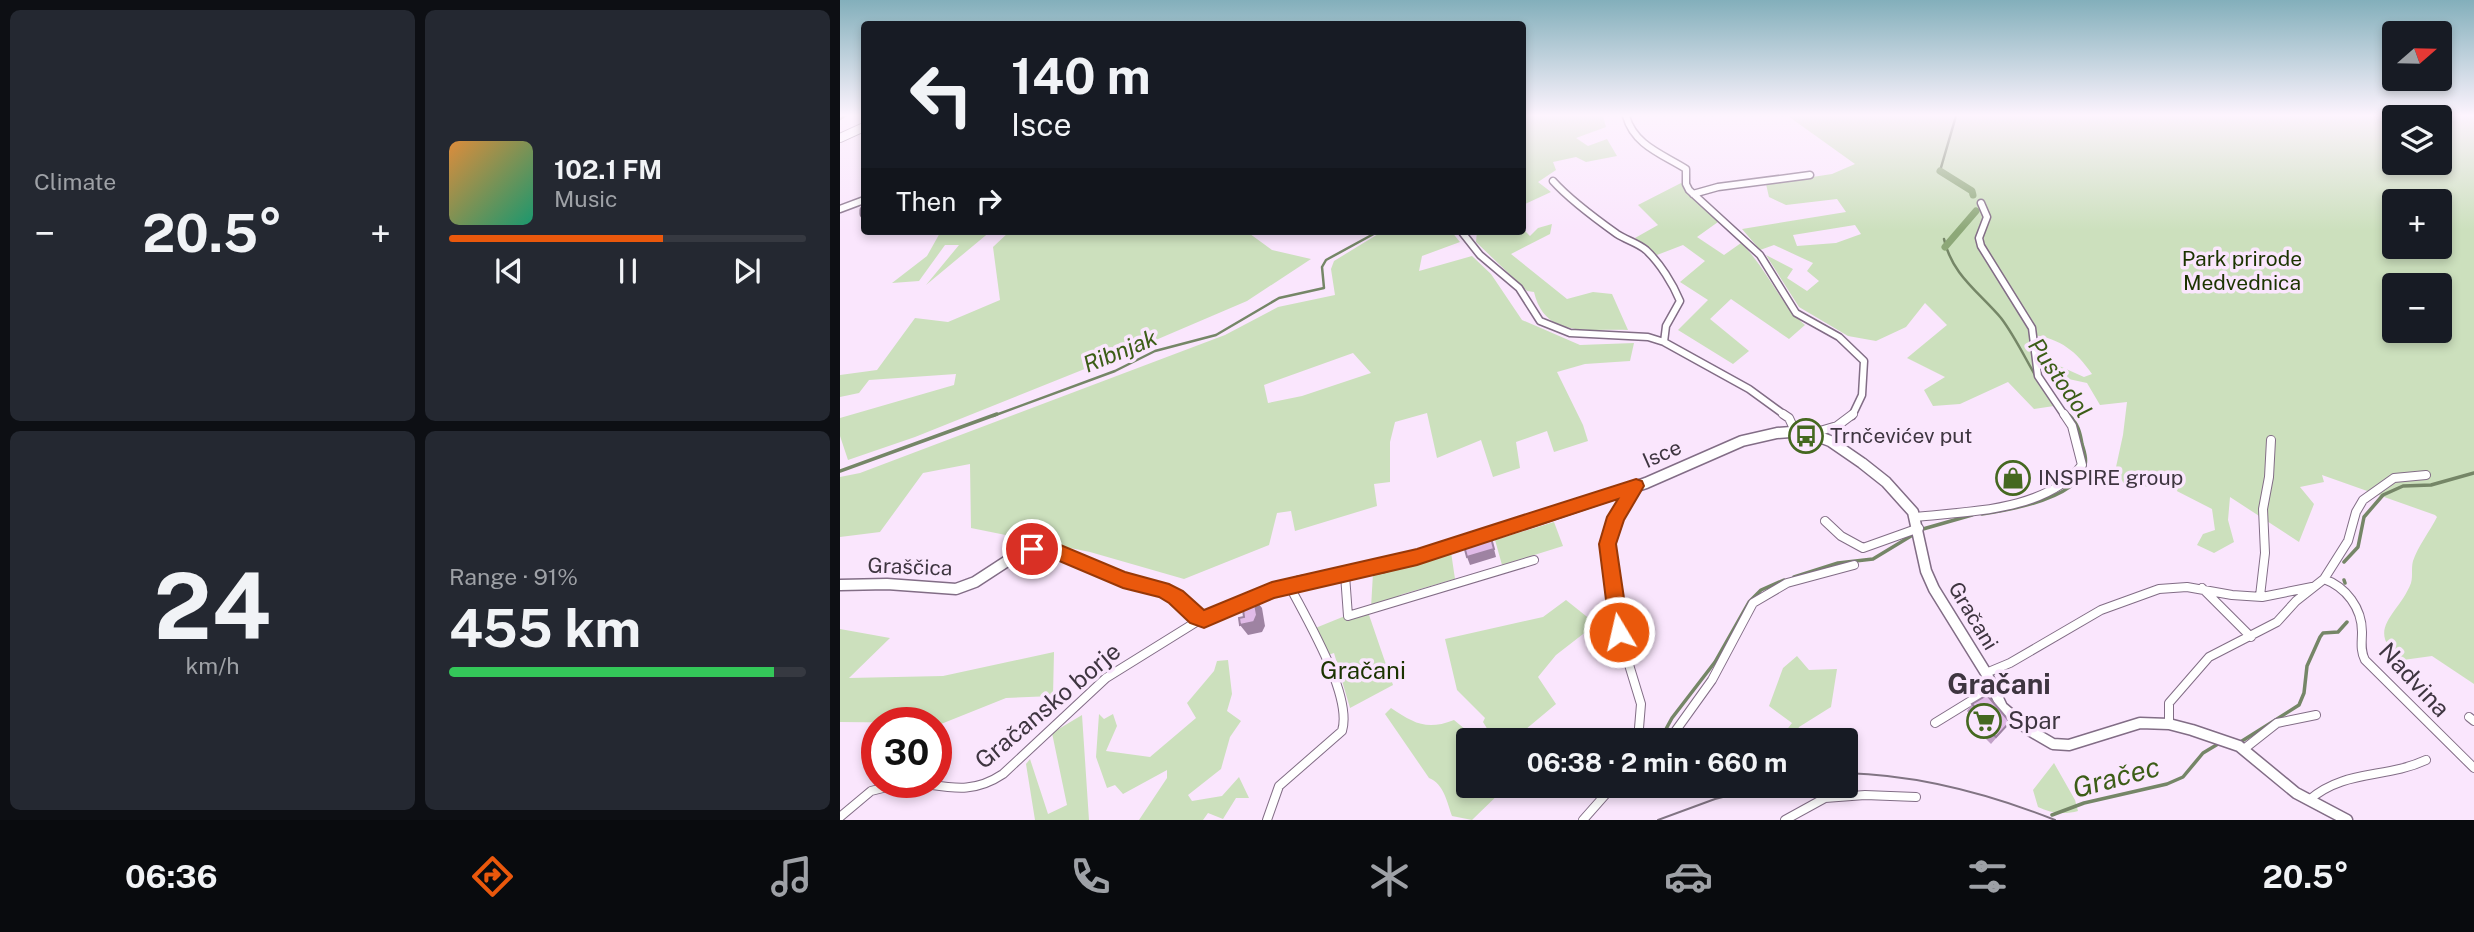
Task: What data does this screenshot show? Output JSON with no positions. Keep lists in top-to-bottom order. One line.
{"streets":{"street":["Isce","Graščica","Gračani","Nadvina","Gračansko borje"]},"crossings":[["Isce","Graščica"],["Isce","Gračansko borje"],["Graščica","Gračansko borje"]],"districts":["Gračani"],"water":["Ribnjak","Pustodol","Gračec"],"parks":["Park prirode Medvednica","Gračani"],"places":{"bus stop":["Trnčevićev put"],"shop":["INSPIRE group"],"supermarket":["Spar"]},"north":"right","page":{"tile":["Climate",["24","km/h"],["Range · 91%","455 km"]],"map_buttons":["+","−"],"turn":["140 m","Isce"],"song":["102.1 FM","Music"],"then":"Then","heat":["−","20.5°","+"],"limit":"30","trip":"06:38 · 2 min · 660 m","tabs":["06:36","20.5°"]}}
